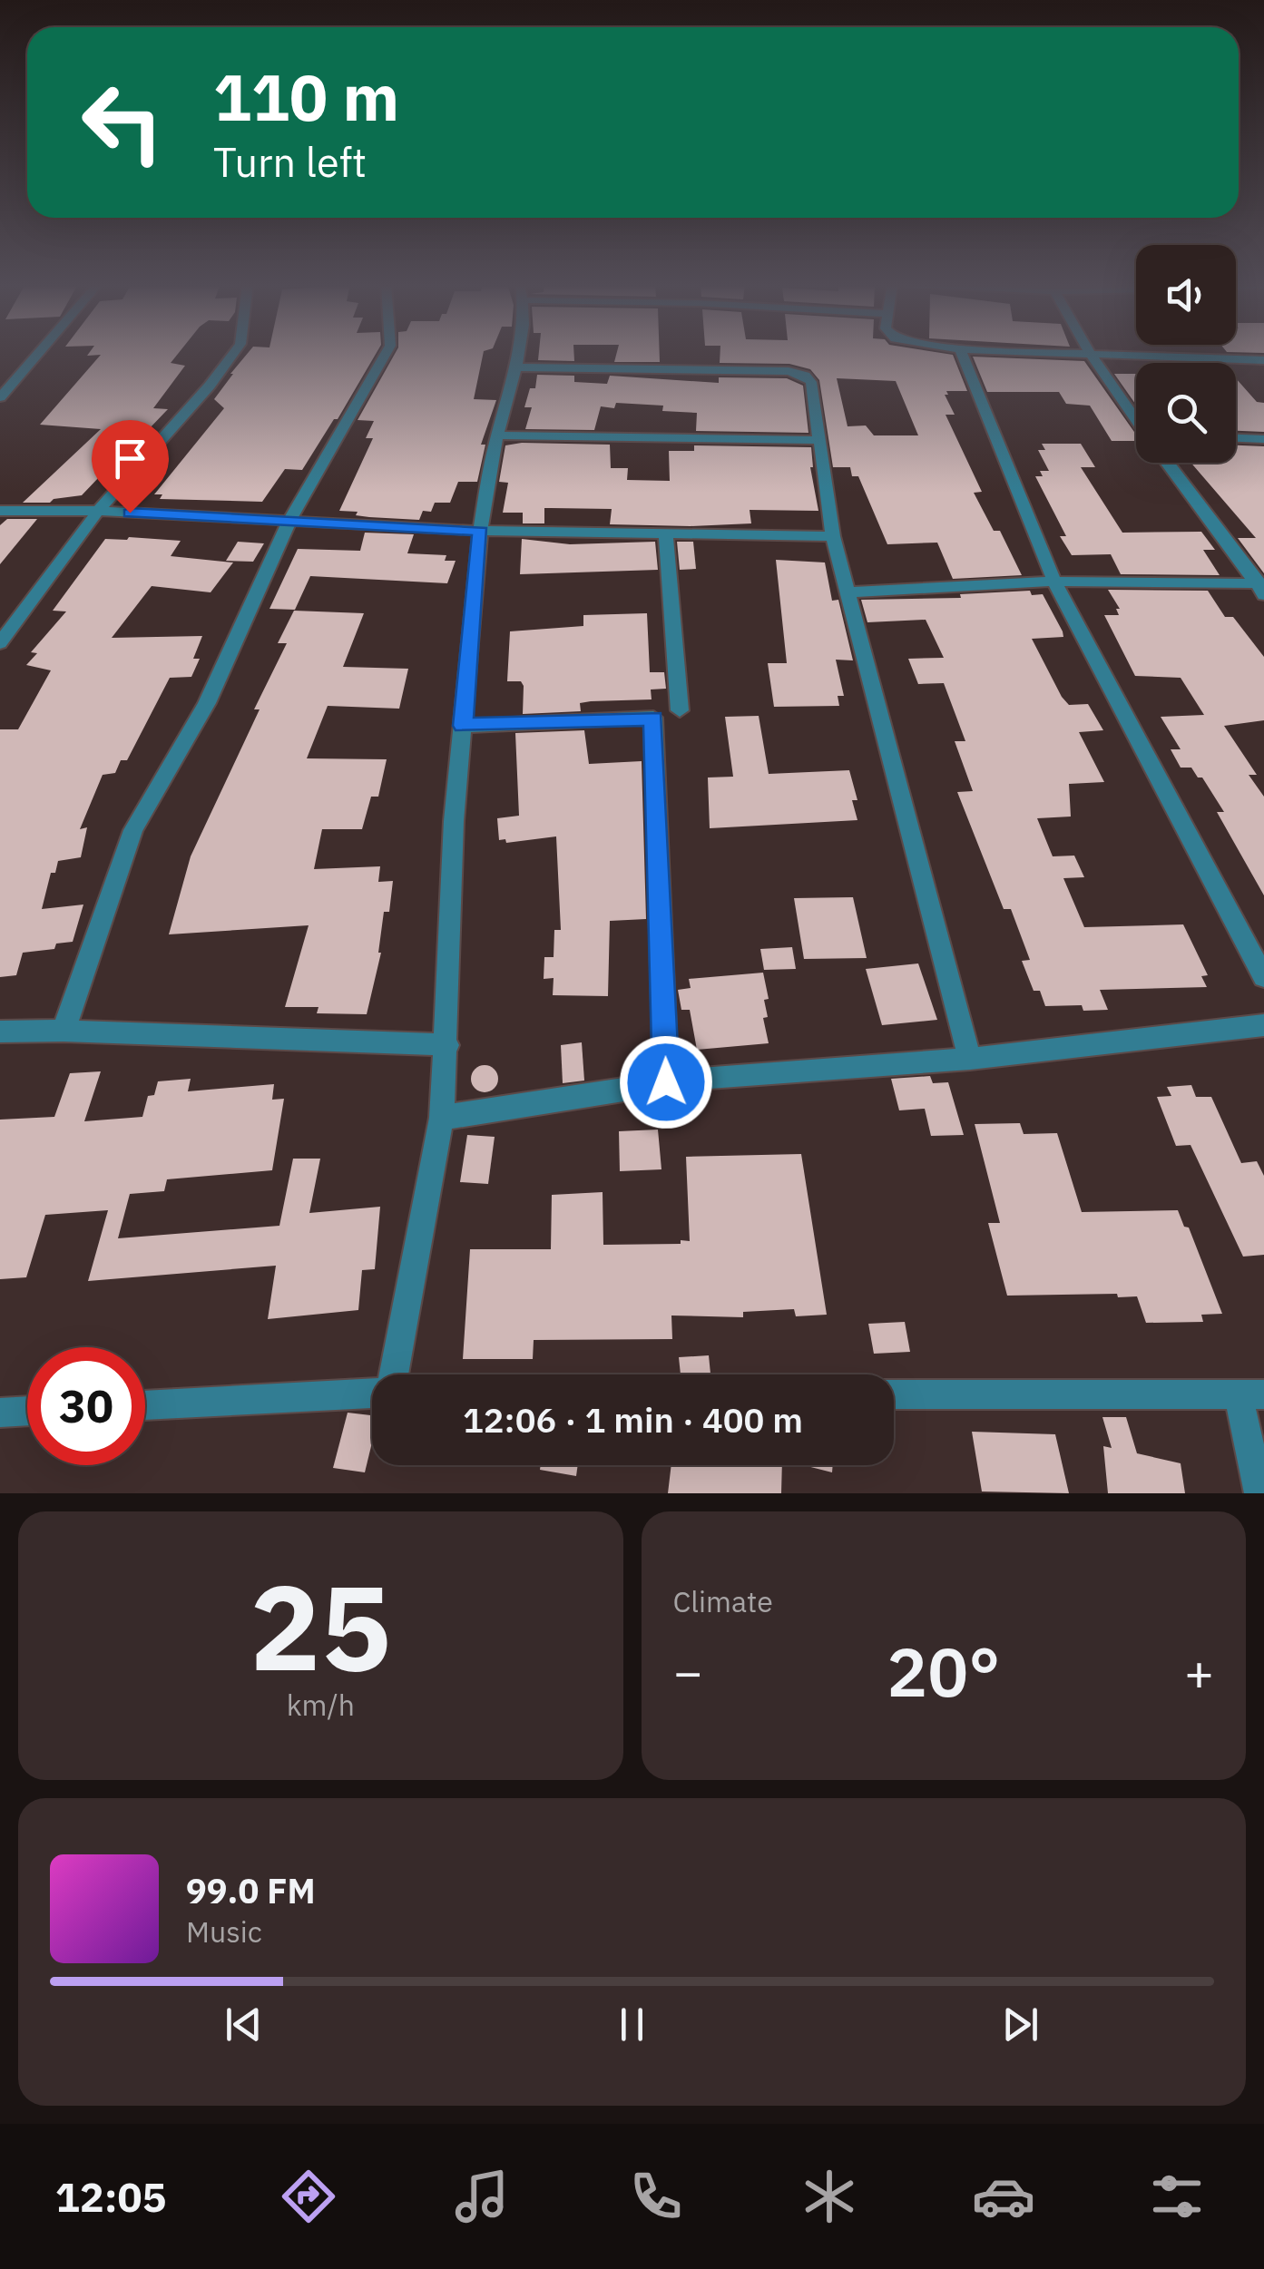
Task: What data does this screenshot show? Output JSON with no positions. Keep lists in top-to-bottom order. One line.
{"page":{"turn":["110 m","Turn left"],"limit":"30","trip":"12:06 · 1 min · 400 m","tile":[["25","km/h"],"Climate"],"heat":["−","20°","+"],"song":["99.0 FM","Music"],"tabs":"12:05"}}
